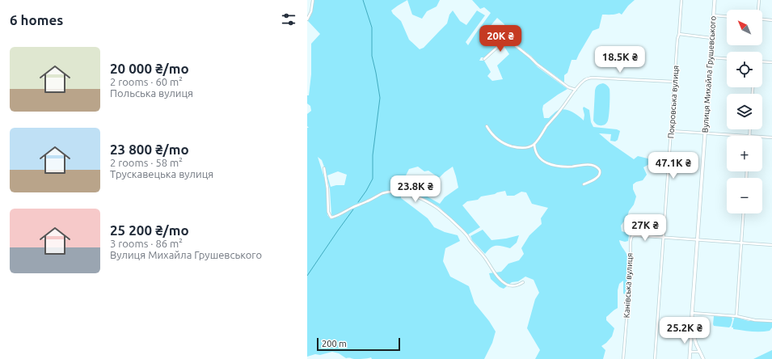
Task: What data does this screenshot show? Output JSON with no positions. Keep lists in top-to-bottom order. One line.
{"streets":{"street":["Вулиця Михайла Грушевського","Покровська вулиця","Канівська вулиця"]},"crossings":[["Вулиця Михайла Грушевського","Канівська вулиця"],["Покровська вулиця","Канівська вулиця"]],"scale_bar":"200 m","north":"top left","page":{"heading":"6 homes","map_buttons":["+","−"],"price":["20K ₴","18.5K ₴","47.1K ₴","23.8K ₴","27K ₴","25.2K ₴"],"list":[{"name":"20 000 ₴/mo","note":"2 rooms · 60 m² · Польська вулиця"},{"name":"23 800 ₴/mo","note":"2 rooms · 58 m² · Трускавецька вулиця"},{"name":"25 200 ₴/mo","note":"3 rooms · 86 m² · Вулиця Михайла Грушевського"}],"scale":"200 m"}}
